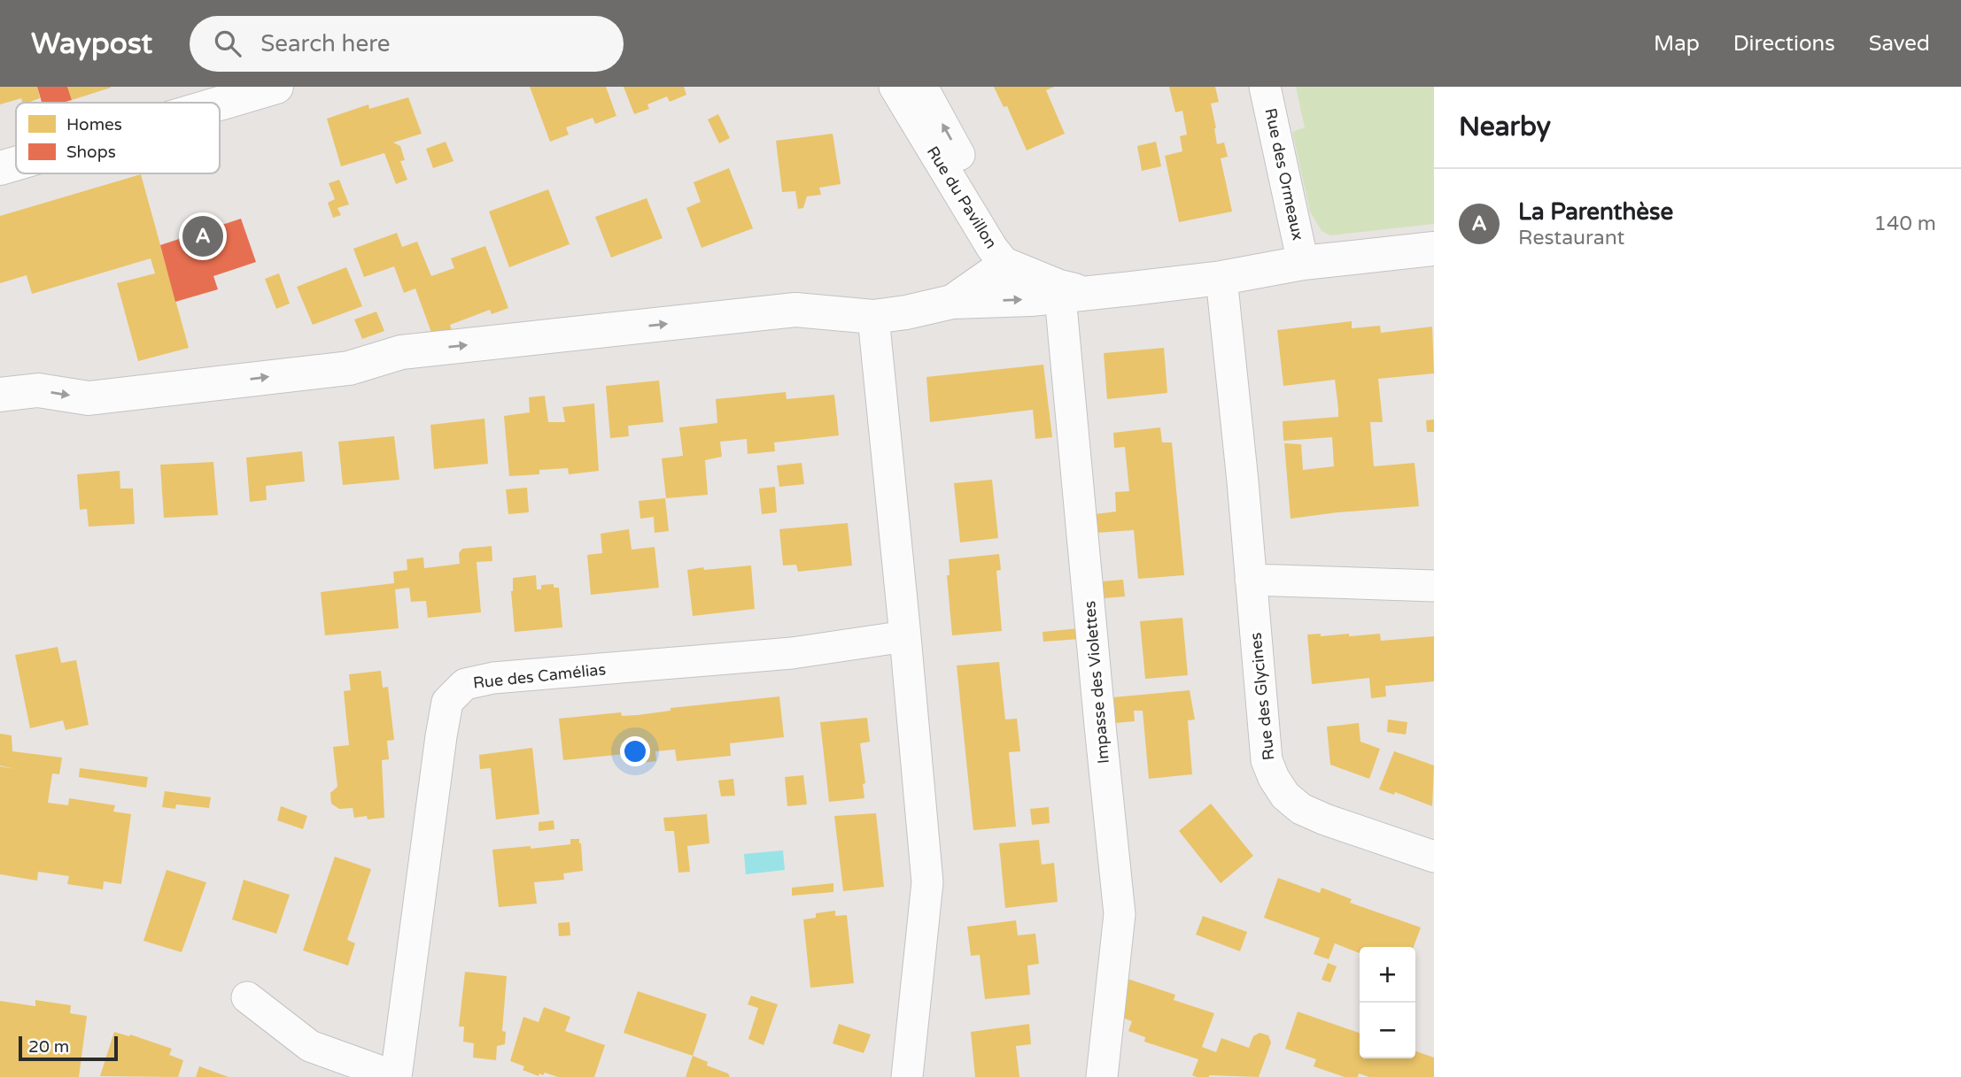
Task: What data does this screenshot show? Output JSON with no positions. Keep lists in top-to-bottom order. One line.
{"streets":{"street":["Rue des Ormeaux","Rue du Pavillon","Rue des Camélias","Impasse des Violettes","Rue des Glycines"]},"legend":["Homes","Shops"],"scale_bar":"20 m","page":{"header":"Waypost","search":"Search here","nav":["Map","Directions","Saved"],"heading":"Nearby","list":[{"mark":"A","name":"La Parenthèse","note":"Restaurant","value":"140 m"}],"pins":"A","map_buttons":["+","−"],"scale":"20 m"}}
